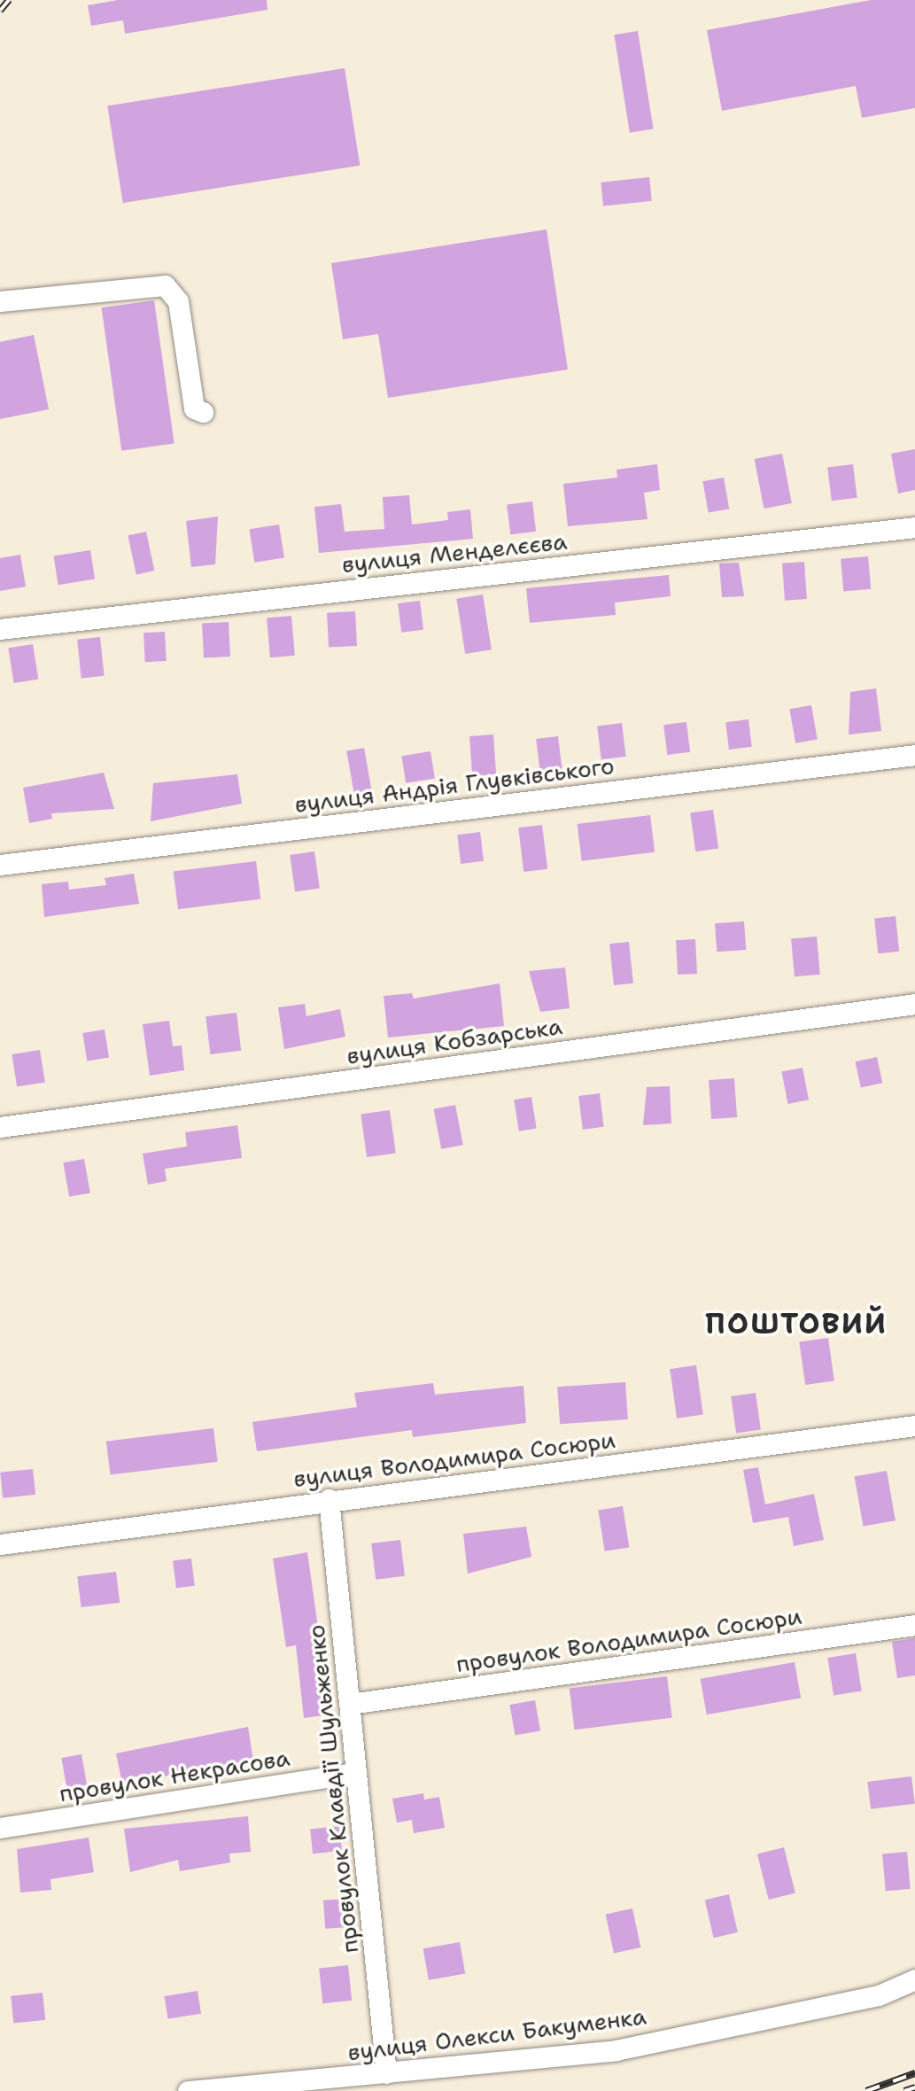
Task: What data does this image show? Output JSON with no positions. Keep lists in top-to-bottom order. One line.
{"streets":{"street":["вулиця Менделєєва","вулиця Андрія Глувківського","вулиця Кобзарська","вулиця Володимира Сосюри","провулок Володимира Сосюри","провулок Некрасова","провулок Клавдії Шульженко","вулиця Олекси Бакуменка"]},"crossings":[["вулиця Володимира Сосюри","провулок Клавдії Шульженко"],["провулок Володимира Сосюри","провулок Клавдії Шульженко"],["провулок Некрасова","провулок Клавдії Шульженко"],["провулок Клавдії Шульженко","вулиця Олекси Бакуменка"]],"districts":["ПОШТОВИЙ"]}
